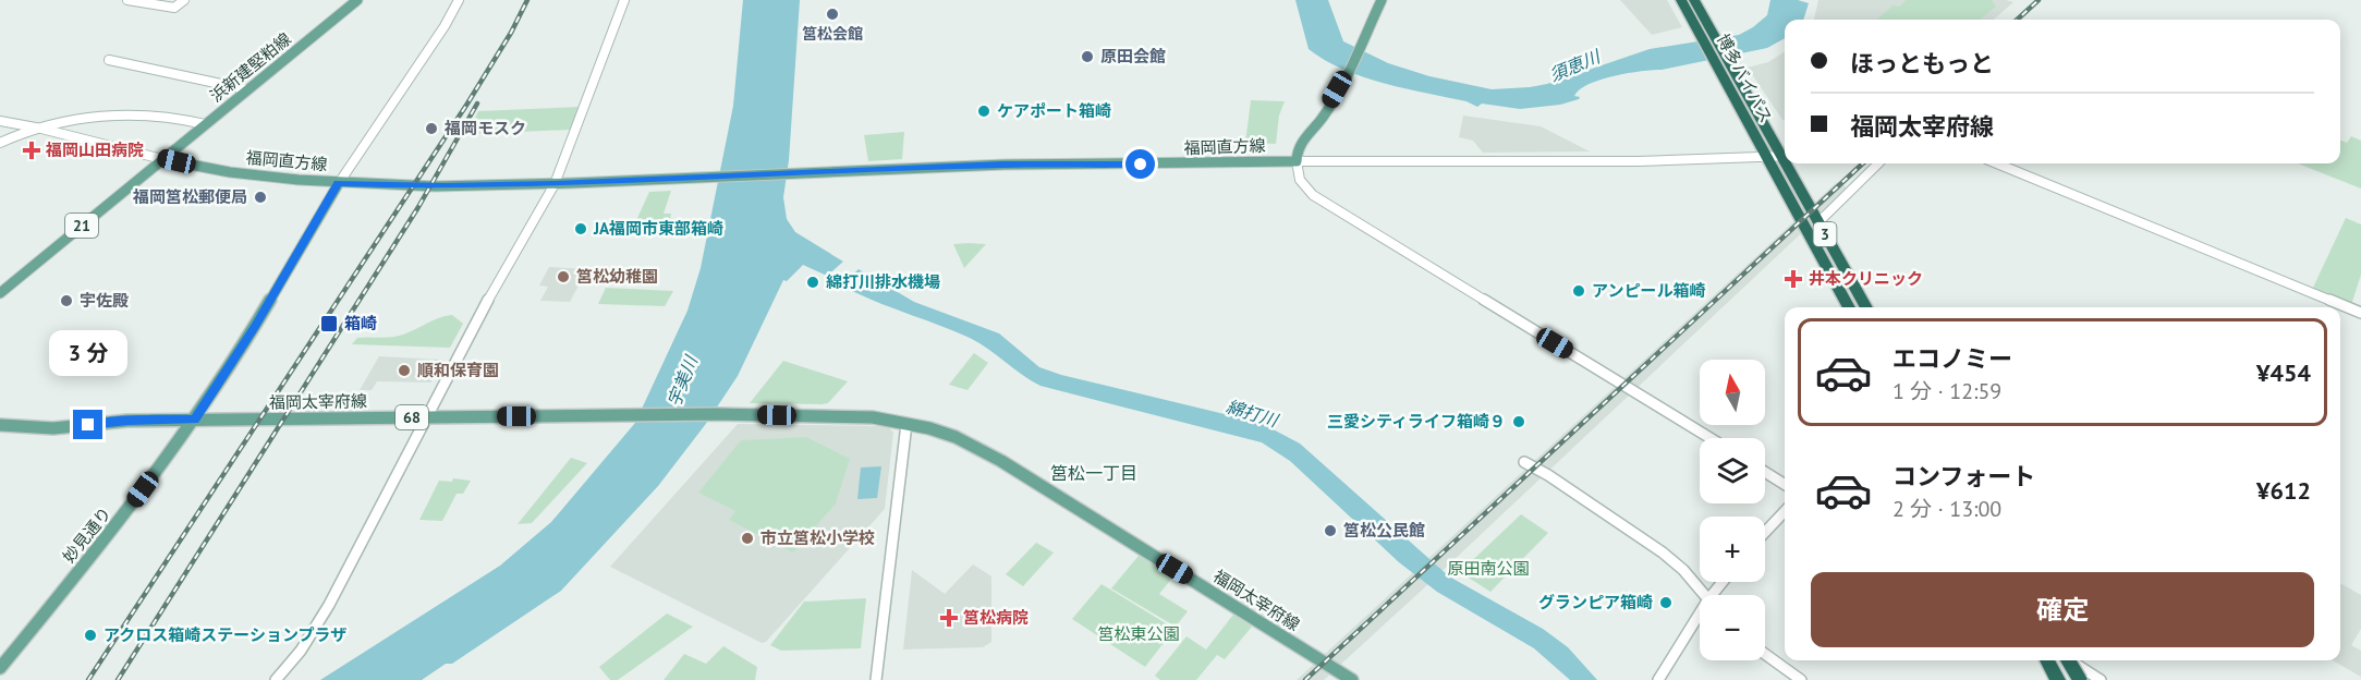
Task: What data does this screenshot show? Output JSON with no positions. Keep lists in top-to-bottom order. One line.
{"streets":{"highway":["博多バイパス","3"],"main road":["浜新建堅粕線","福岡直方線","21","福岡太宰府線","68","妙見通り"]},"crossings":[["浜新建堅粕線","福岡直方線"],["浜新建堅粕線","21"],["福岡直方線","21"],["福岡直方線","妙見通り"],["福岡太宰府線","妙見通り"]],"districts":["筥松一丁目"],"water":["須恵川","宇美川","綿打川"],"parks":["原田南公園","筥松東公園"],"places":{"other":["筥松会館","原田会館","ケアポート箱崎","福岡モスク","福岡筥松郵便局","JA福岡市東部箱崎","筥松幼稚園","綿打川排水機場","アンピール箱崎","宇佐殿","順和保育園","三愛シティライフ箱崎９","筥松公民館","市立筥松小学校","グランピア箱崎","アクロス箱崎ステーションプラザ"],"health":["福岡山田病院","井本クリニック","筥松病院"],"transit":["箱崎"]},"north":"top","page":{"banner":["ほっともっと","福岡太宰府線"],"list":[{"name":"エコノミー","note":"1 分 · 12:59","value":"¥454"},{"name":"コンフォート","note":"2 分 · 13:00","value":"¥612"}],"bubble":"3 分","map_buttons":["+","−"],"buttons":"確定"}}
